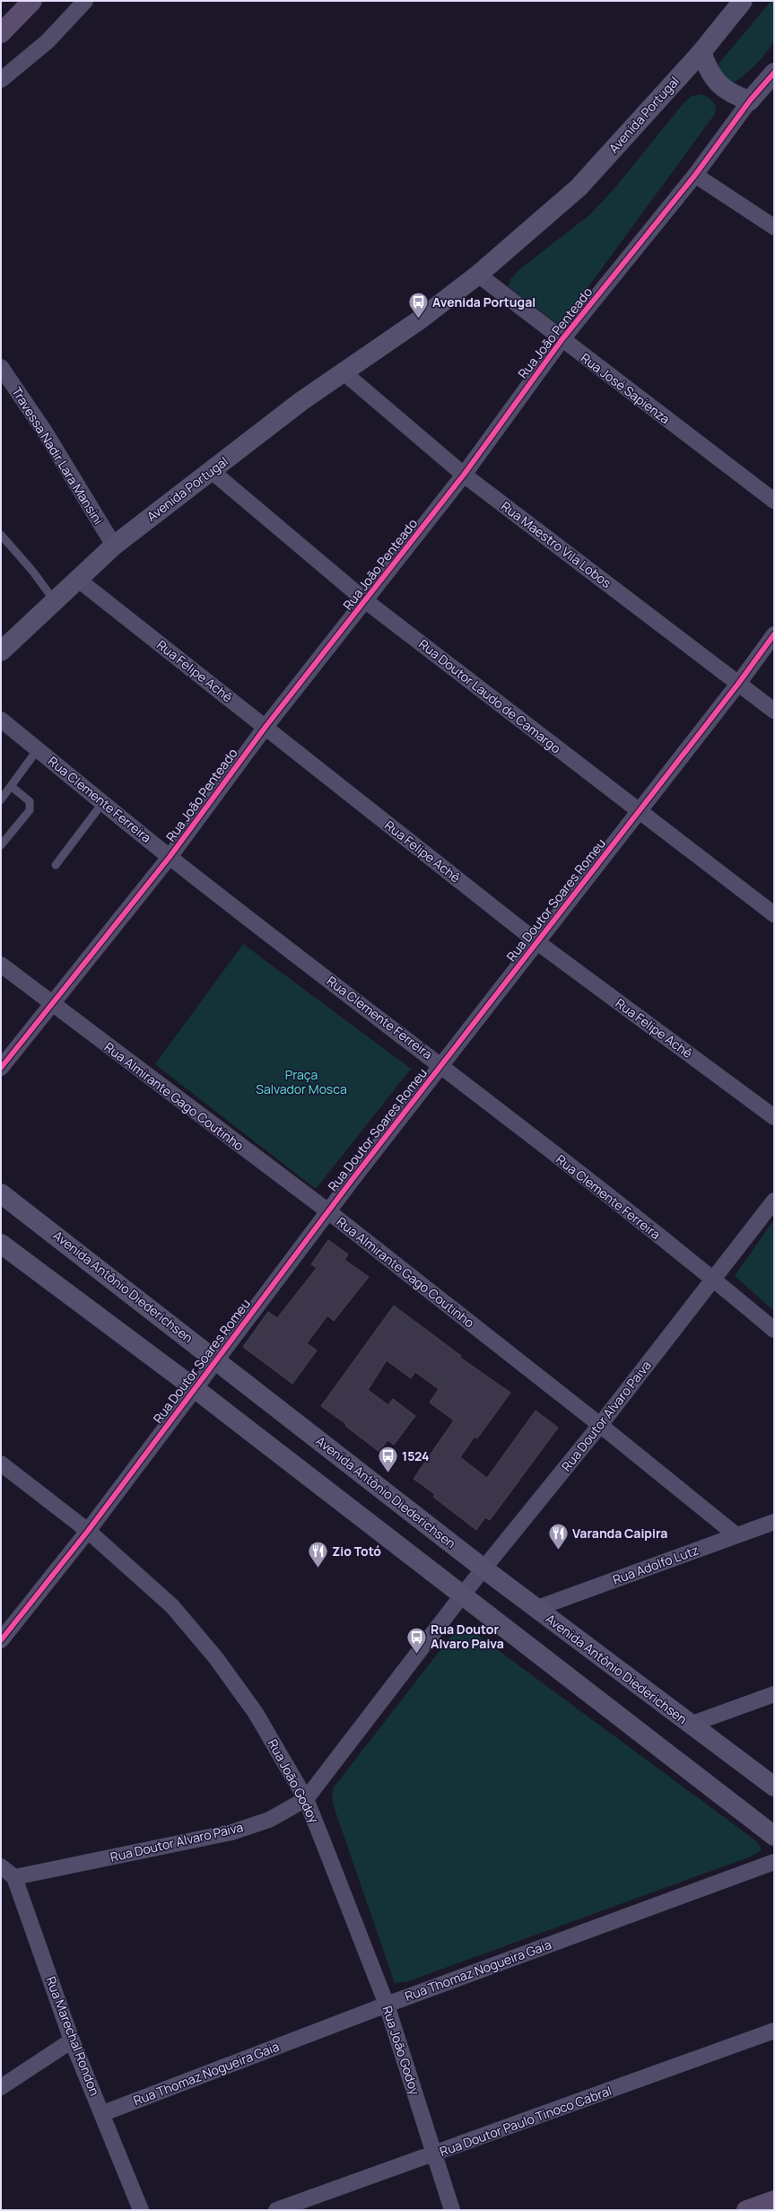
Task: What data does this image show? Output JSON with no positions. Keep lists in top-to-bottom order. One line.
{"streets":{"main road":["Avenida Portugal","Avenida Antônio Diederichsen"],"street":["Rua João Penteado","Rua José Sapienza","Travessa Nadir Lara Mansini","Rua Maestro Vila Lobos","Rua Felipe Achê","Rua Doutor Laudo de Camargo","Rua Clemente Ferreira","Rua Doutor Soares Romeu","Rua Almirante Gago Coutinho","Rua Doutor Alvaro Paiva","Rua Adolfo Lutz","Rua João Godoy","Rua Thomaz Nogueira Gaia","Rua Marechal Rondon","Rua Doutor Paulo Tinoco Cabral"]},"crossings":[["Avenida Portugal","Rua José Sapienza"],["Avenida Portugal","Travessa Nadir Lara Mansini"],["Avenida Portugal","Rua Maestro Vila Lobos"],["Avenida Portugal","Rua Felipe Achê"],["Avenida Portugal","Rua Doutor Laudo de Camargo"],["Rua João Penteado","Rua José Sapienza"],["Rua João Penteado","Rua Maestro Vila Lobos"],["Rua João Penteado","Rua Felipe Achê"],["Rua João Penteado","Rua Doutor Laudo de Camargo"],["Rua João Penteado","Rua Clemente Ferreira"],["Rua João Penteado","Rua Almirante Gago Coutinho"],["Rua Maestro Vila Lobos","Rua Doutor Soares Romeu"],["Rua Felipe Achê","Rua Doutor Soares Romeu"],["Rua Doutor Laudo de Camargo","Rua Doutor Soares Romeu"],["Rua Clemente Ferreira","Rua Doutor Soares Romeu"],["Rua Clemente Ferreira","Rua Doutor Alvaro Paiva"],["Rua Doutor Soares Romeu","Rua Almirante Gago Coutinho"],["Rua Doutor Soares Romeu","Avenida Antônio Diederichsen"],["Rua Doutor Soares Romeu","Rua João Godoy"],["Rua Almirante Gago Coutinho","Rua Doutor Alvaro Paiva"],["Rua Almirante Gago Coutinho","Rua Adolfo Lutz"],["Avenida Antônio Diederichsen","Rua Doutor Alvaro Paiva"],["Avenida Antônio Diederichsen","Rua Adolfo Lutz"],["Rua Doutor Alvaro Paiva","Rua João Godoy"],["Rua Doutor Alvaro Paiva","Rua Marechal Rondon"],["Rua João Godoy","Rua Thomaz Nogueira Gaia"],["Rua João Godoy","Rua Doutor Paulo Tinoco Cabral"],["Rua Thomaz Nogueira Gaia","Rua Marechal Rondon"]],"parks":["Praça Salvador Mosca"],"places":{"bus stop":["Avenida Portugal","1524","Rua Doutor Alvaro Paiva"],"restaurant":["Varanda Caipira","Zio Totó"]}}
